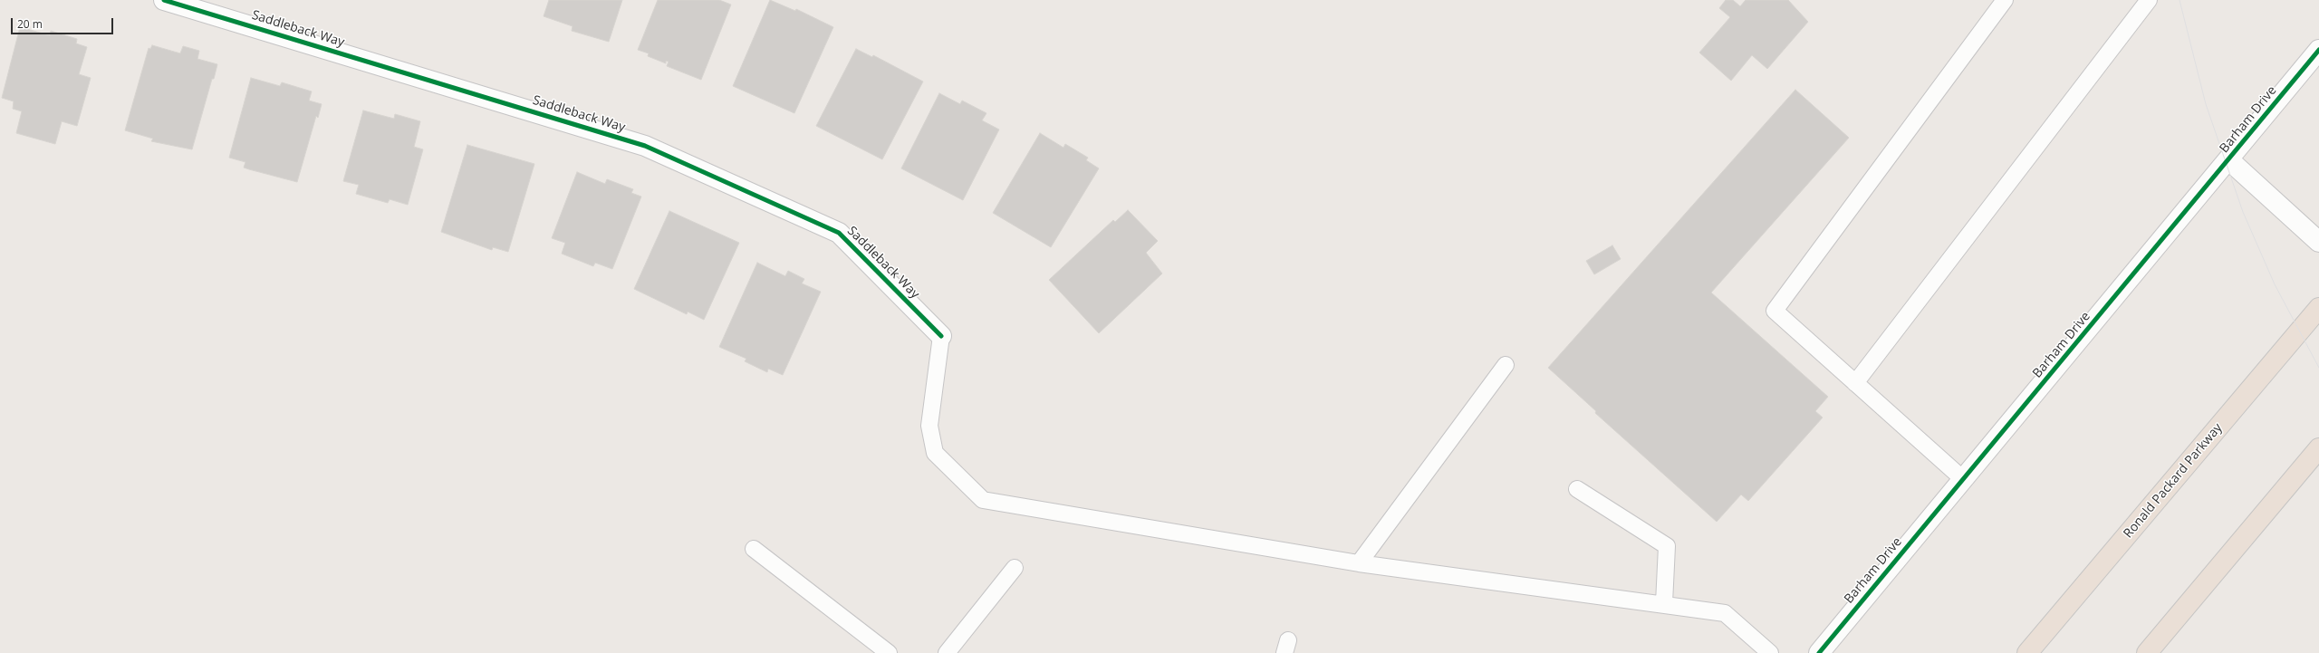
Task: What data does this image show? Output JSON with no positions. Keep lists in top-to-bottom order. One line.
{"streets":{"highway":["Ronald Packard Parkway"],"main road":["Saddleback Way","Barham Drive"]},"scale_bar":"20 m"}
